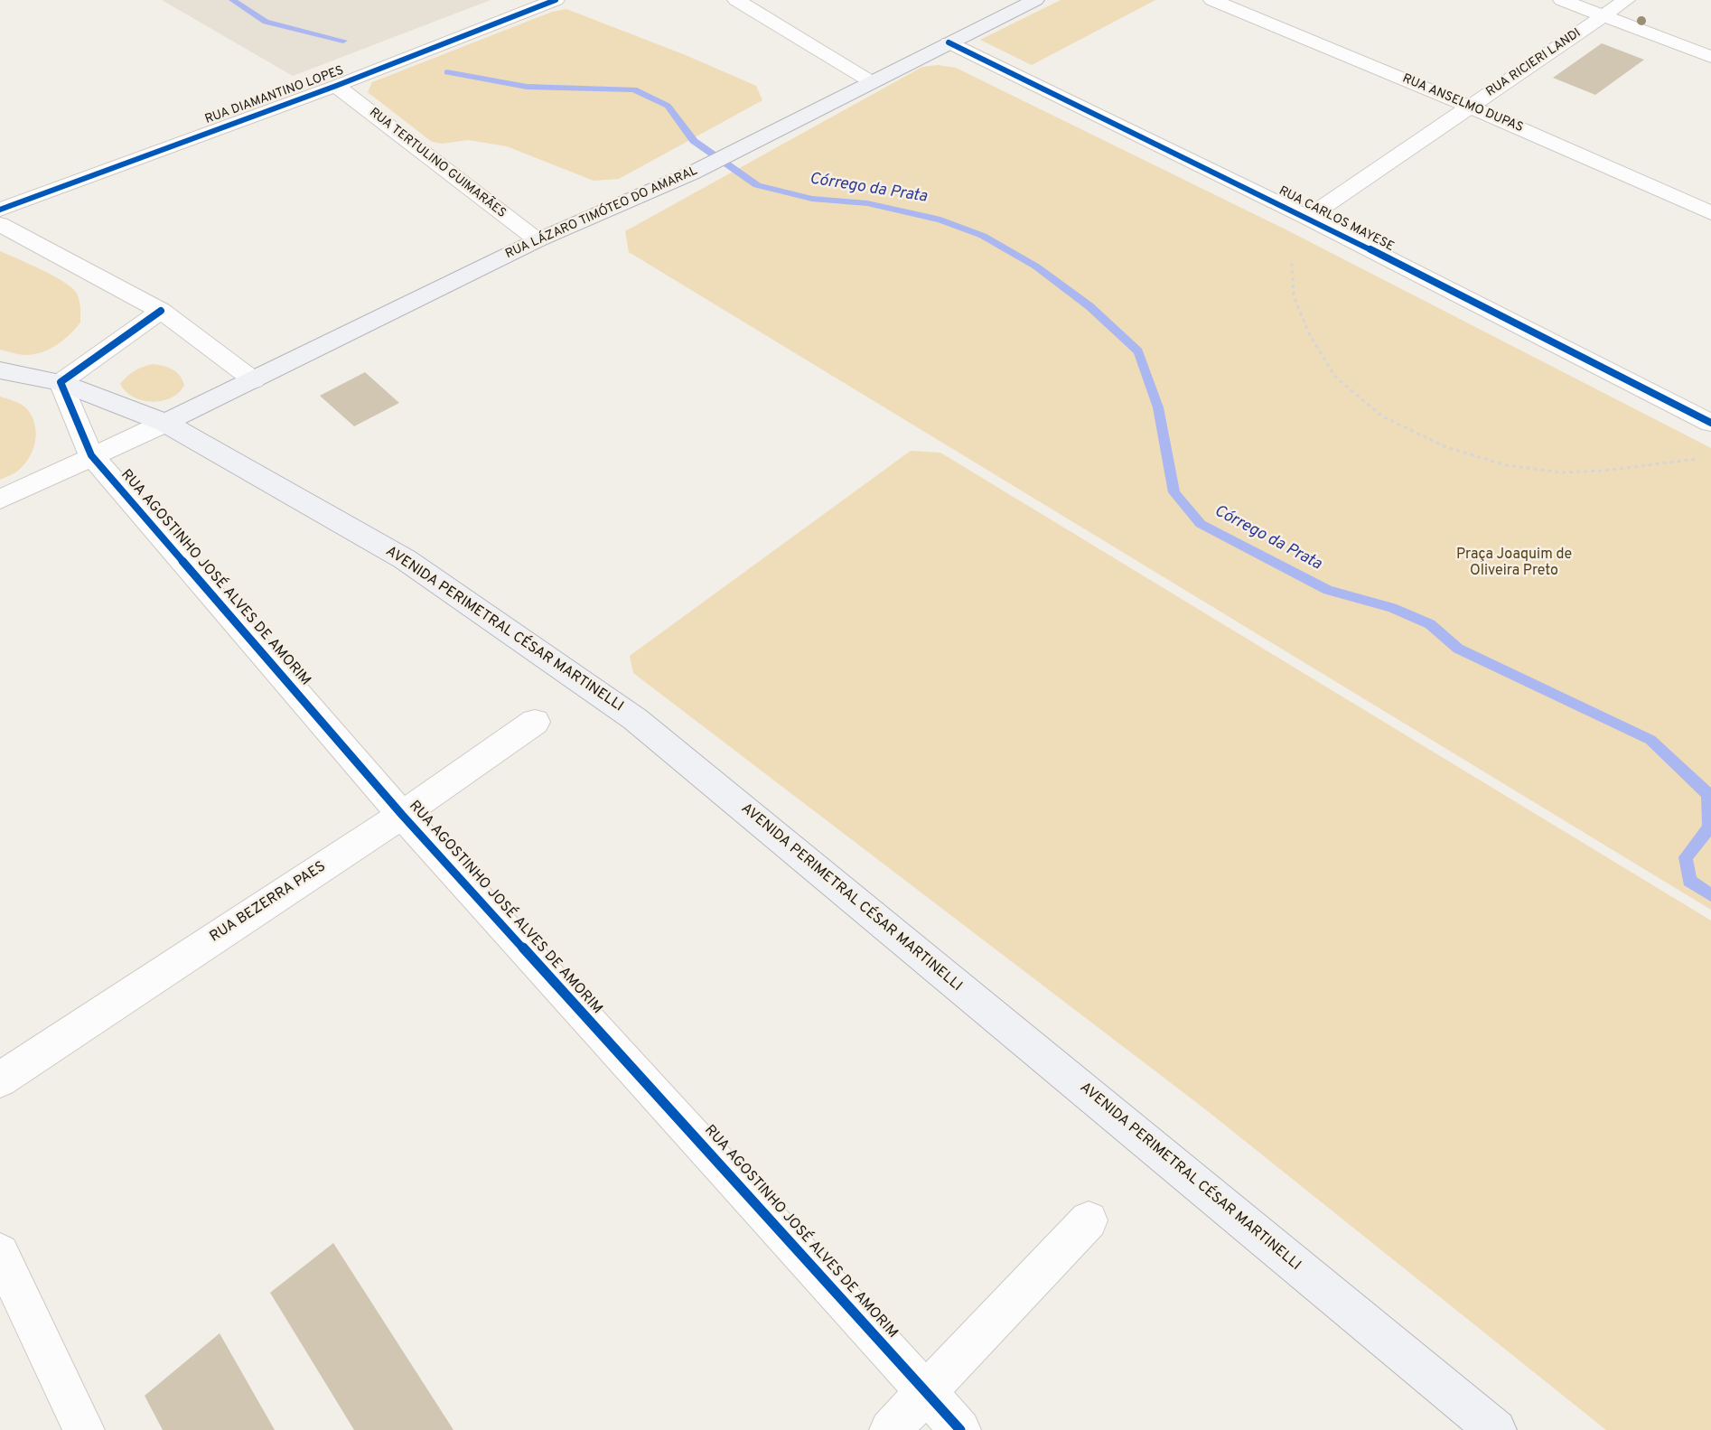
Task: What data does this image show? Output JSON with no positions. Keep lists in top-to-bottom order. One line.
{"streets":{"main road":["RUA LÁZARO TIMÓTEO DO AMARAL","AVENIDA PERIMETRAL CÉSAR MARTINELLI"],"street":["RUA RICIERI LANDI","RUA DIAMANTINO LOPES","RUA ANSELMO DUPAS","RUA TERTULINO GUIMARÃES","RUA CARLOS MAYESE","RUA AGOSTINHO JOSÉ ALVES DE AMORIM","RUA BEZERRA PAES"]},"crossings":[["RUA RICIERI LANDI","RUA ANSELMO DUPAS"],["RUA RICIERI LANDI","RUA CARLOS MAYESE"],["RUA DIAMANTINO LOPES","RUA TERTULINO GUIMARÃES"],["RUA TERTULINO GUIMARÃES","RUA LÁZARO TIMÓTEO DO AMARAL"],["RUA LÁZARO TIMÓTEO DO AMARAL","RUA CARLOS MAYESE"],["RUA LÁZARO TIMÓTEO DO AMARAL","AVENIDA PERIMETRAL CÉSAR MARTINELLI"],["RUA AGOSTINHO JOSÉ ALVES DE AMORIM","AVENIDA PERIMETRAL CÉSAR MARTINELLI"],["RUA AGOSTINHO JOSÉ ALVES DE AMORIM","RUA BEZERRA PAES"]],"water":["Córrego da Prata"],"parks":["Praça Joaquim de Oliveira Preto"]}
